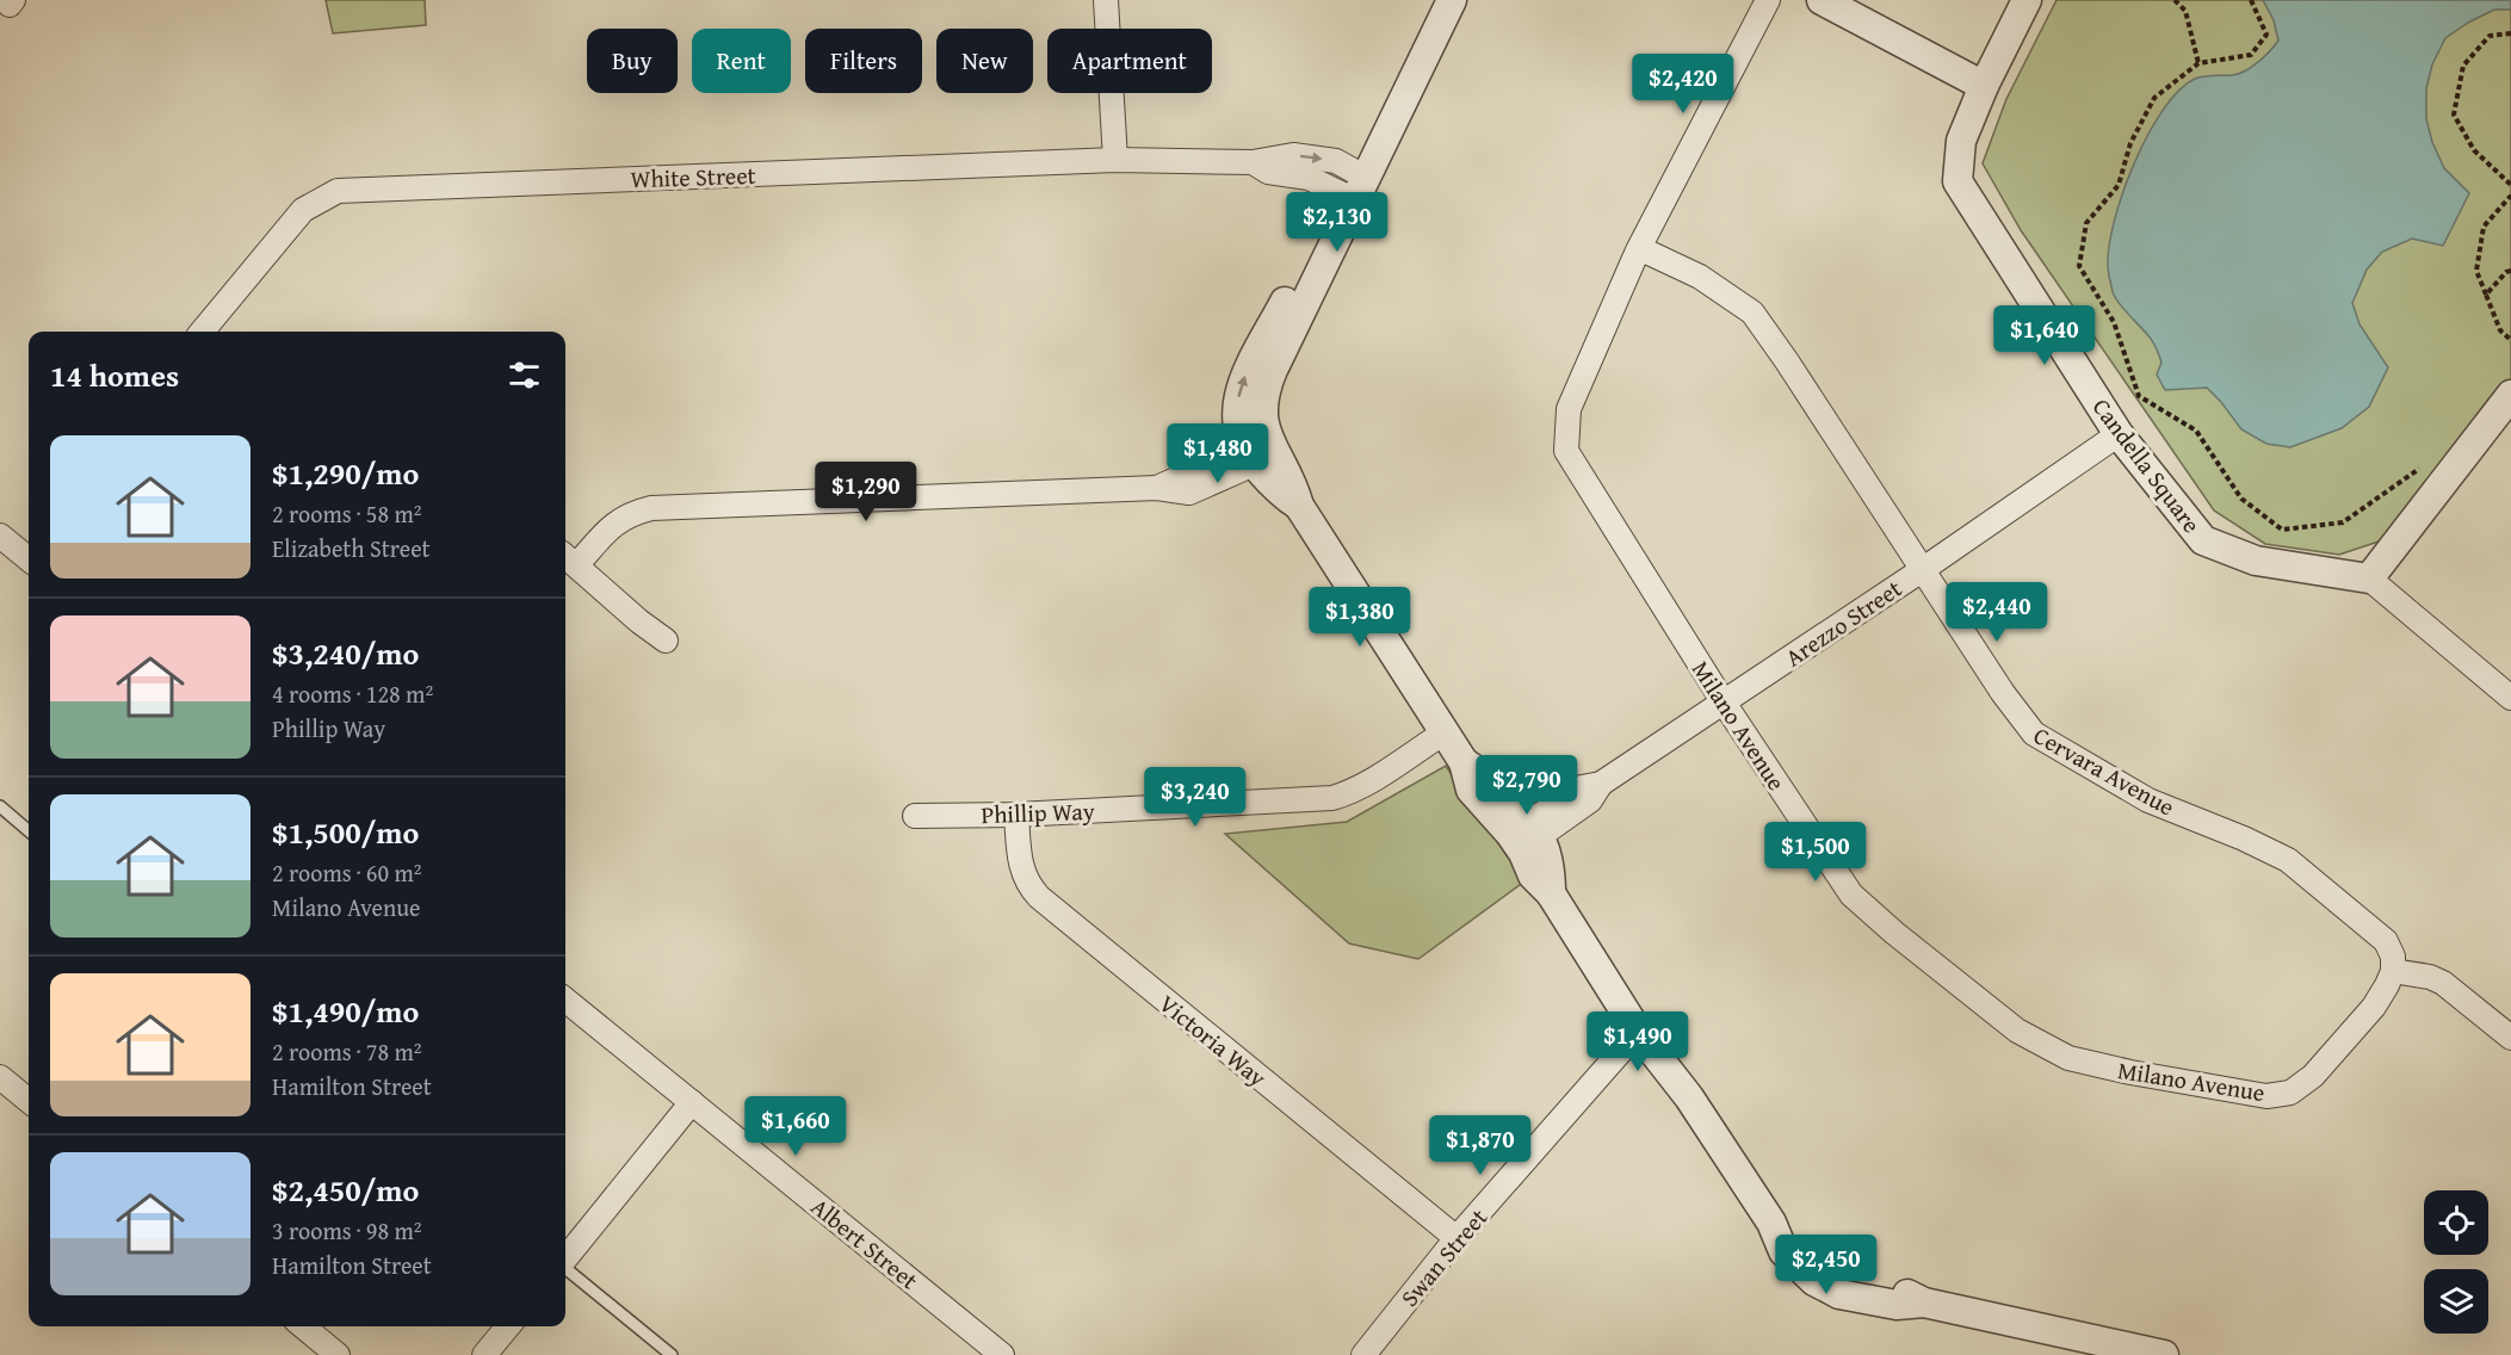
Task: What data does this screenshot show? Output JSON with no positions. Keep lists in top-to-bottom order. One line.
{"streets":{"street":["White Street","Candella Square","Arezzo Street","Milano Avenue","Cervara Avenue","Phillip Way","Victoria Way","Albert Street","Swan Street"]},"crossings":[["Candella Square","Arezzo Street"],["Arezzo Street","Milano Avenue"],["Arezzo Street","Cervara Avenue"],["Milano Avenue","Cervara Avenue"],["Phillip Way","Victoria Way"],["Victoria Way","Swan Street"]],"page":{"chip":["Buy","Rent","Filters","New","Apartment"],"price":["$2,420","$2,130","$1,640","$1,480","$1,290","$2,440","$1,380","$2,790","$3,240","$1,500","$1,490","$1,660","$1,870","$2,450"],"heading":"14 homes","list":[{"name":"$1,290/mo","note":"2 rooms · 58 m² · Elizabeth Street"},{"name":"$3,240/mo","note":"4 rooms · 128 m² · Phillip Way"},{"name":"$1,500/mo","note":"2 rooms · 60 m² · Milano Avenue"},{"name":"$1,490/mo","note":"2 rooms · 78 m² · Hamilton Street"},{"name":"$2,450/mo","note":"3 rooms · 98 m² · Hamilton Street"}]}}
